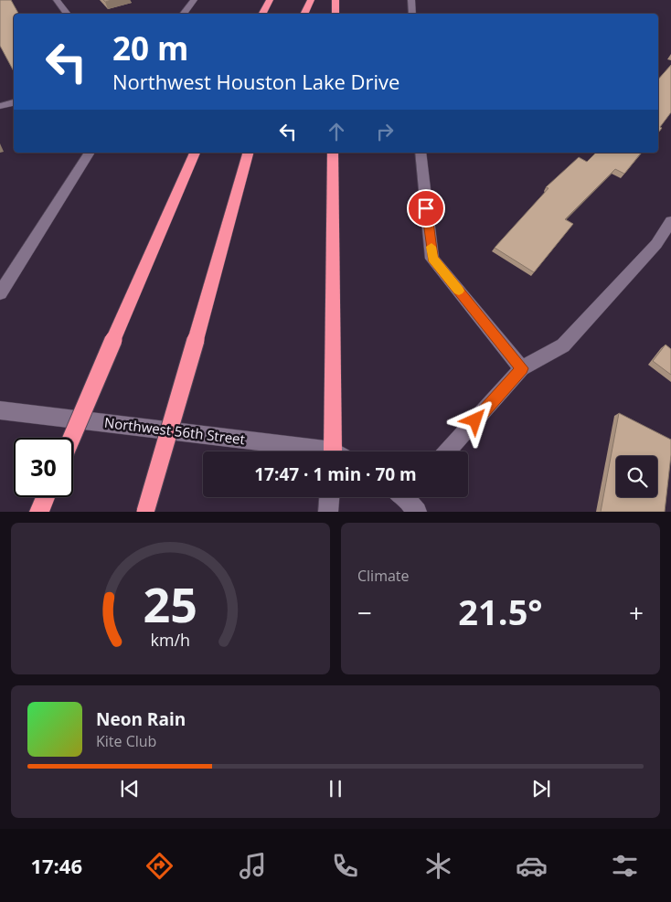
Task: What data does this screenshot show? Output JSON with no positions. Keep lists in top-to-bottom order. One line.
{"streets":{"street":["Northwest 56th Street"]},"page":{"turn":["20 m","Northwest Houston Lake Drive"],"limit":"30","trip":"17:47 · 1 min · 70 m","tile":"Climate","heat":["−","21.5°","+"],"song":["Neon Rain","Kite Club"],"tabs":"17:46","gauge":["25","km/h"]}}
